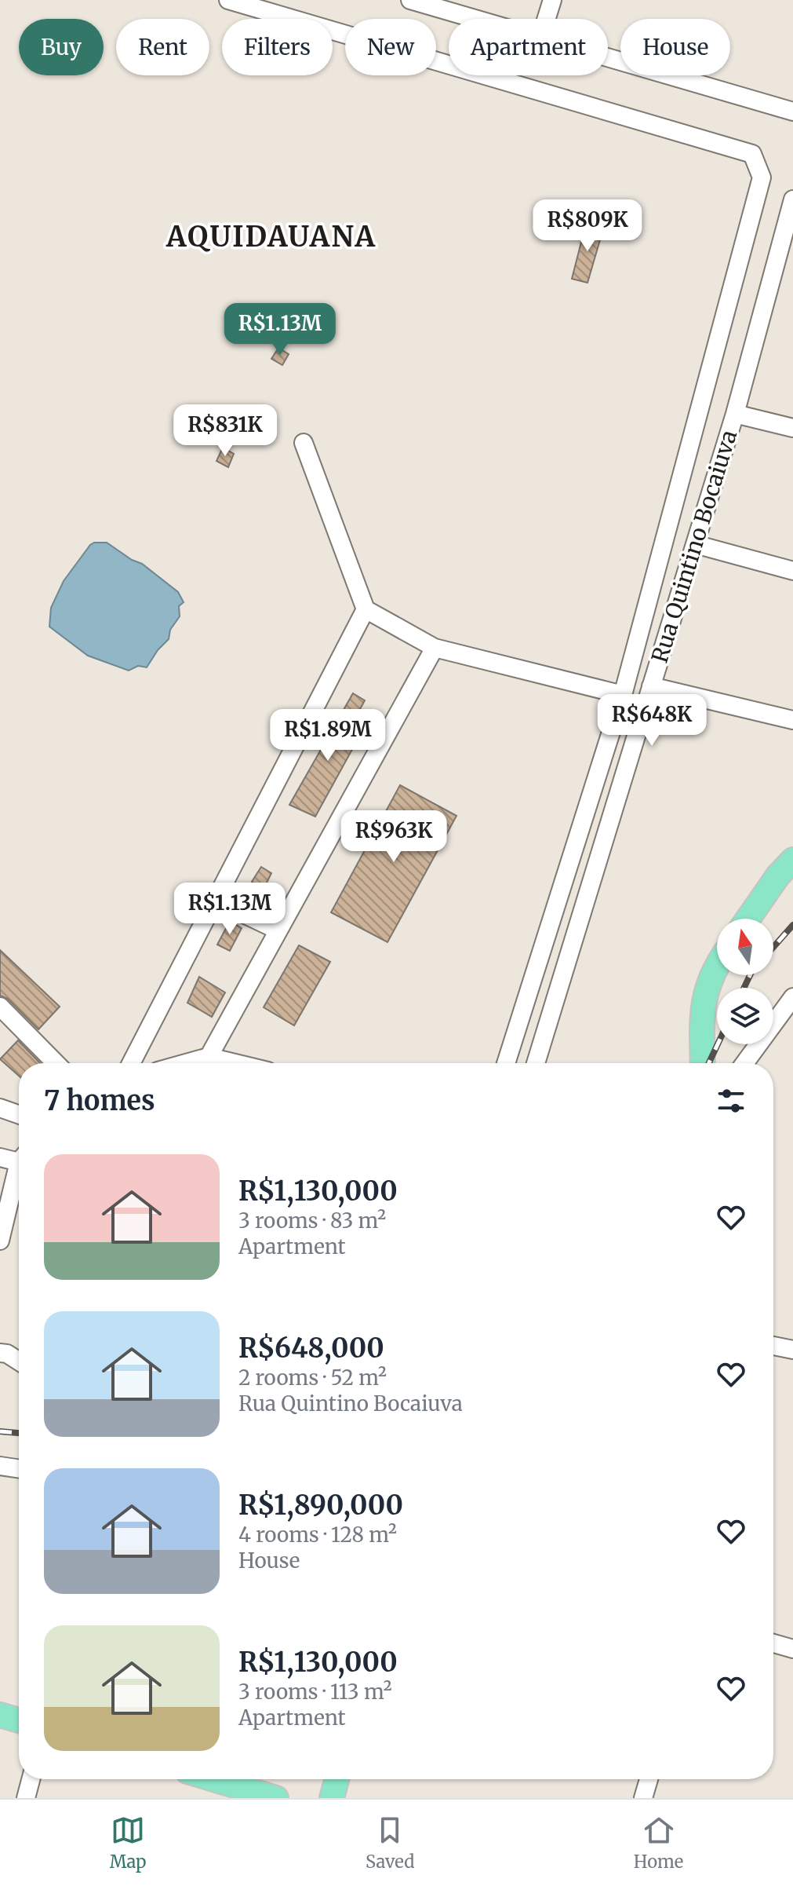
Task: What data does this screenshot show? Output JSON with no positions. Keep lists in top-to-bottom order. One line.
{"streets":{"street":["Rua Quintino Bocaiuva"]},"districts":["AQUIDAUANA"],"north":"top","page":{"chip":["Buy","Rent","Filters","New","Apartment","House"],"price":["R$809K","R$1.13M","R$831K","R$648K","R$1.89M","R$963K","R$1.13M"],"heading":"7 homes","list":[{"name":"R$1,130,000","note":"3 rooms · 83 m² · Apartment"},{"name":"R$648,000","note":"2 rooms · 52 m² · Rua Quintino Bocaiuva"},{"name":"R$1,890,000","note":"4 rooms · 128 m² · House"},{"name":"R$1,130,000","note":"3 rooms · 113 m² · Apartment"}],"tabs":["Map","Saved","Home"]}}
